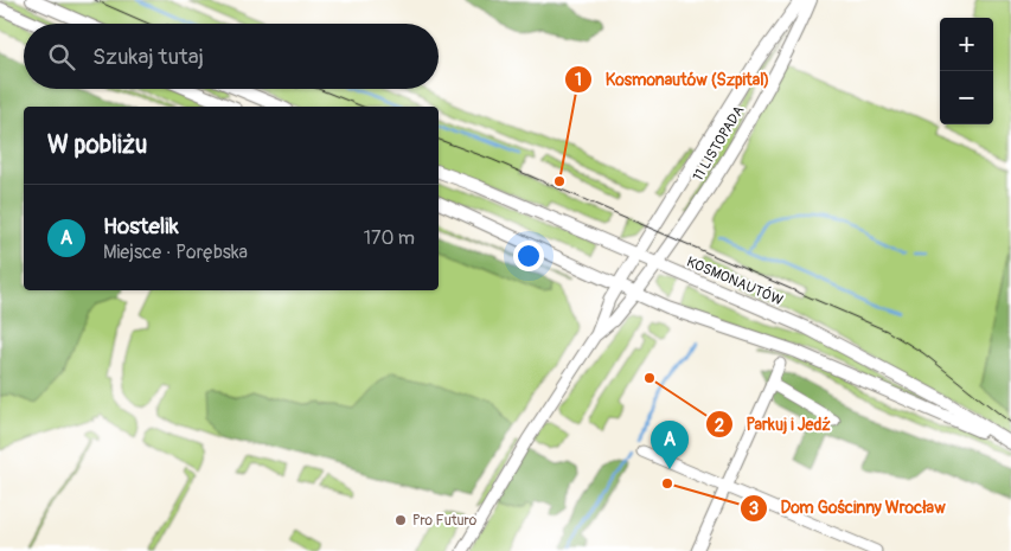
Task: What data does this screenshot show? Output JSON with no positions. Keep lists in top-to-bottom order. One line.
{"streets":{"main road":["11 LISTOPADA","KOSMONAUTÓW"]},"crossings":[["11 LISTOPADA","KOSMONAUTÓW"]],"places":["Kosmonautów (Szpital)","Parkuj i Jedź","Dom Gościnny Wrocław","Pro Futuro"],"page":{"map_buttons":["+","−"],"search":"Szukaj tutaj","heading":"W pobliżu","list":[{"mark":"A","name":"Hostelik","note":"Miejsce · Porębska","value":"170 m"}],"pins":"A"}}
